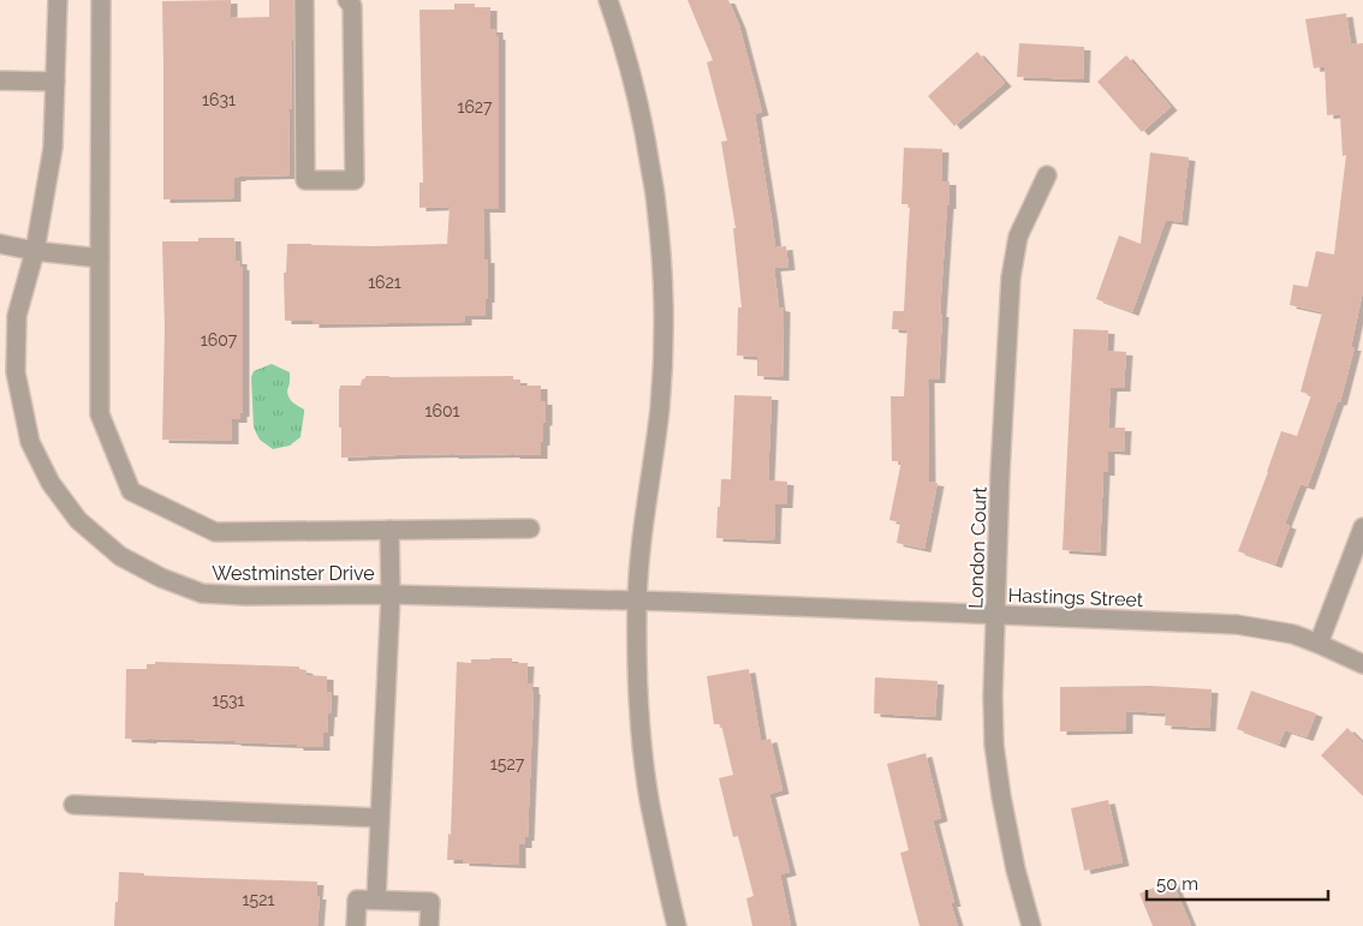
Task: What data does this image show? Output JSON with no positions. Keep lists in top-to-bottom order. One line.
{"streets":{"street":["London Court","Westminster Drive","Hastings Street"]},"crossings":[["London Court","Hastings Street"],["Westminster Drive","Hastings Street"]],"house_numbers":["1631","1627","1621","1607","1601","1531","1527","1521"],"scale_bar":"50 m"}
